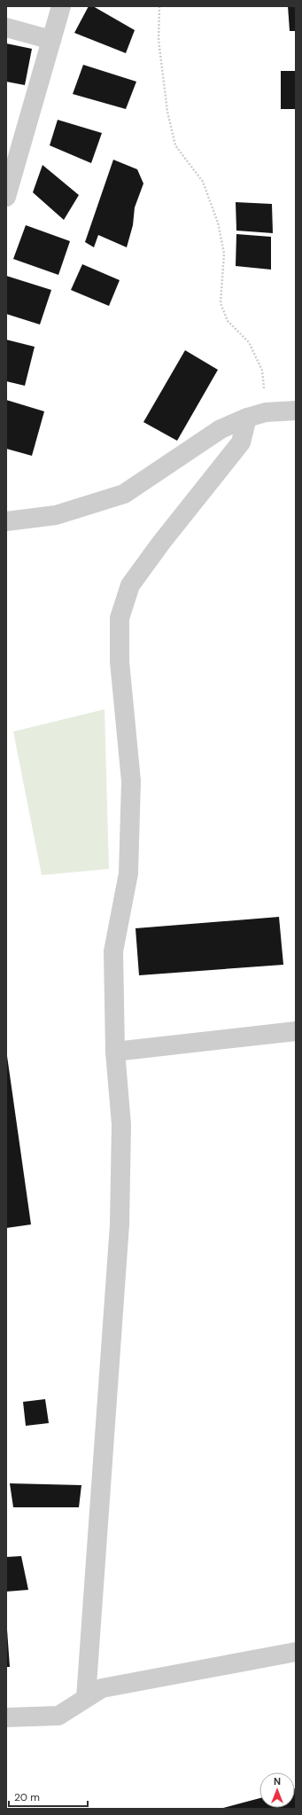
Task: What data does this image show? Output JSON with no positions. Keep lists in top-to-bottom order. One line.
{"scale_bar":"20 m","north":"top"}
